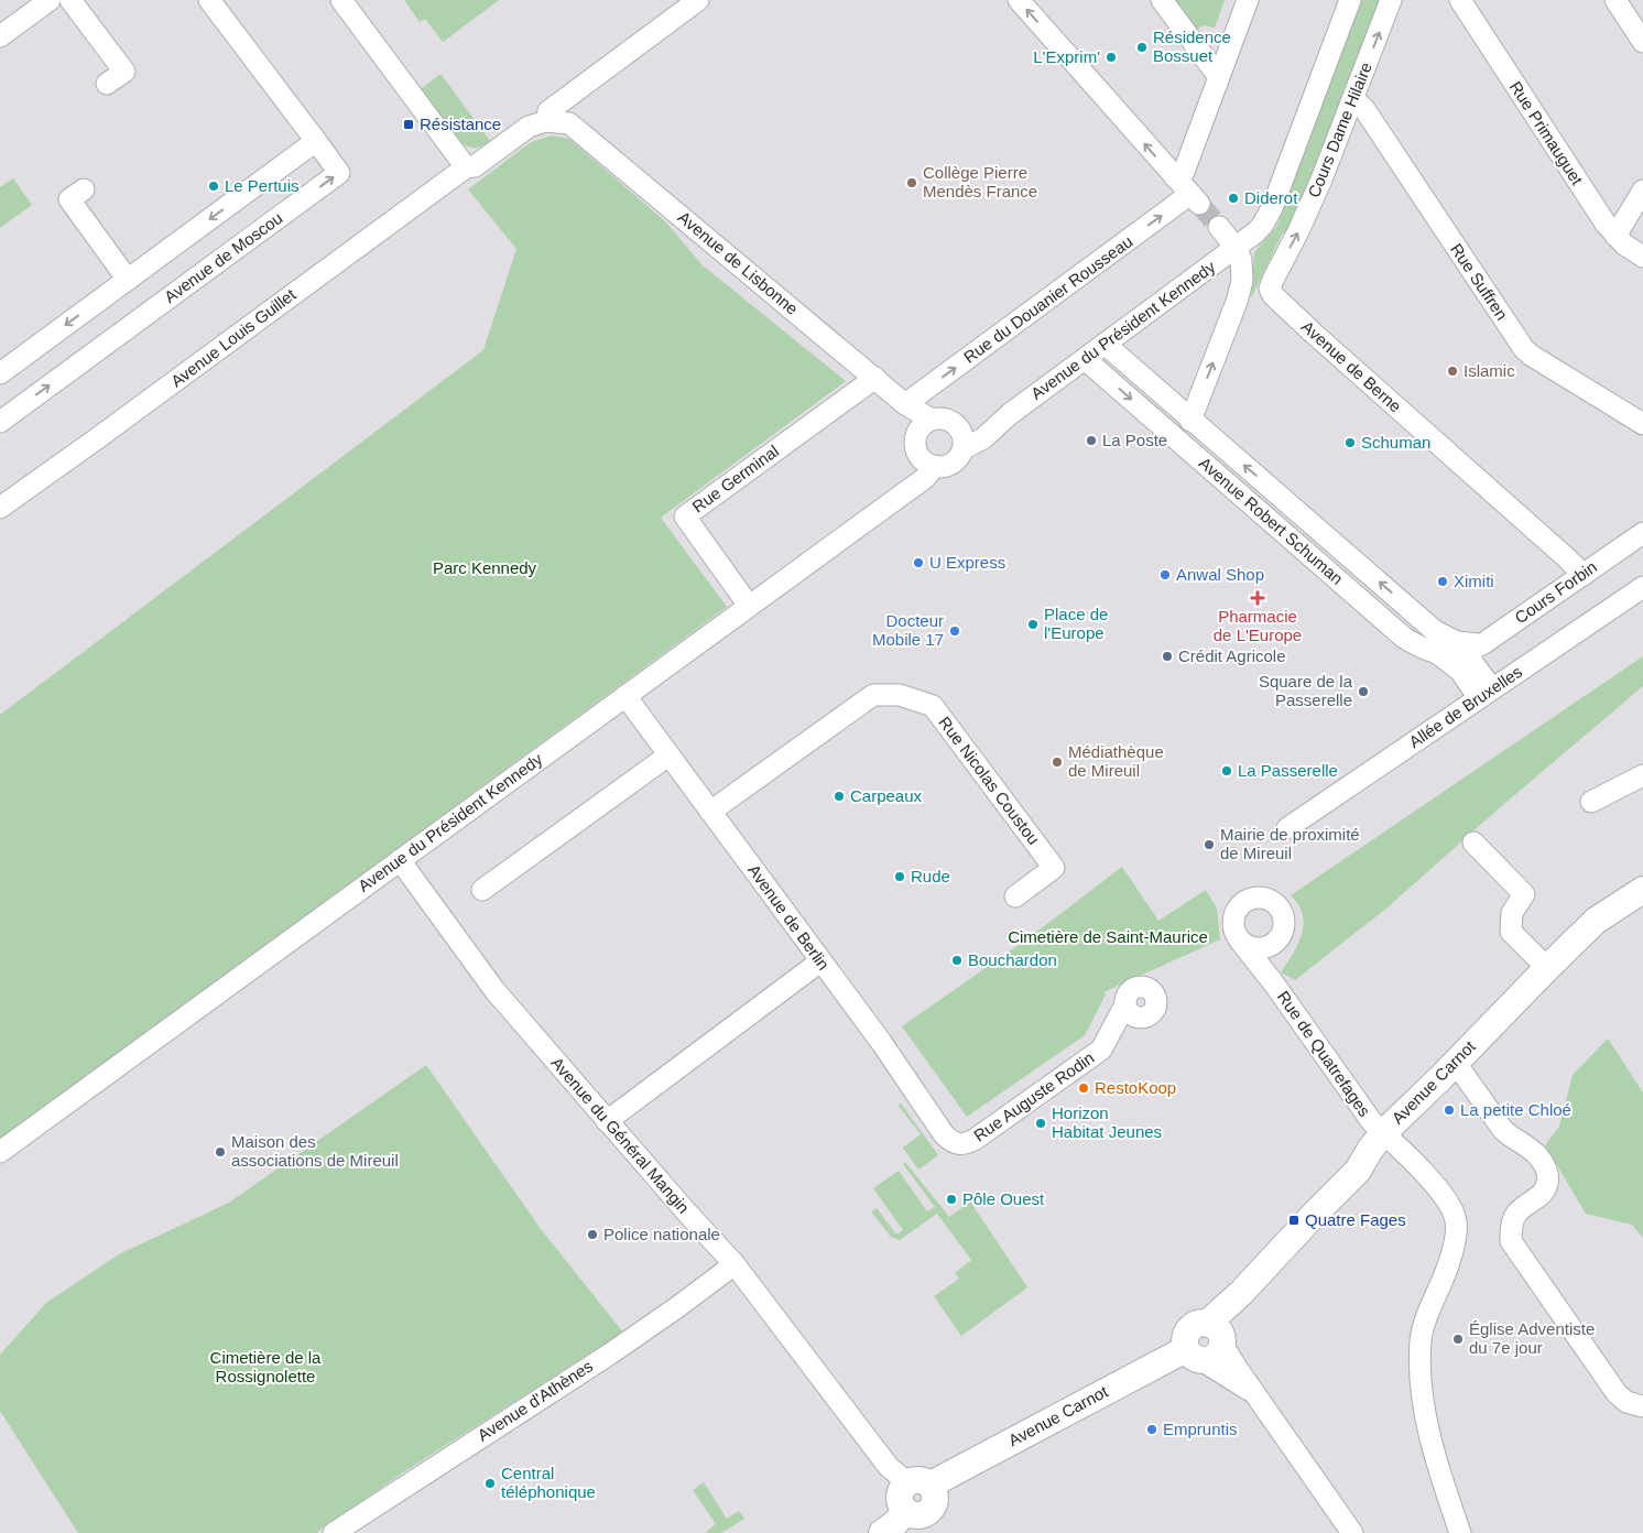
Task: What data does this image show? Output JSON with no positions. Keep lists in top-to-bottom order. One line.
{"streets":{"main road":["Avenue Carnot"],"street":["Cours Dame Hilaire","Rue Primauguet","Avenue de Moscou","Avenue de Lisbonne","Rue Suffren","Rue du Douanier Rousseau","Avenue du Président Kennedy","Avenue Louis Guillet","Avenue de Berne","Rue Germinal","Avenue Robert Schuman","Cours Forbin","Allée de Bruxelles","Rue Nicolas Coustou","Avenue de Berlin","Rue de Quatrefages","Rue Auguste Rodin","Avenue du Général Mangin","Avenue d'Athènes"]},"crossings":[["Cours Dame Hilaire","Rue Suffren"],["Cours Dame Hilaire","Avenue du Président Kennedy"],["Cours Dame Hilaire","Avenue de Berne"],["Avenue de Lisbonne","Rue du Douanier Rousseau"],["Avenue de Lisbonne","Avenue du Président Kennedy"],["Avenue de Lisbonne","Rue Germinal"],["Avenue du Président Kennedy","Rue Germinal"],["Avenue du Président Kennedy","Avenue Robert Schuman"],["Avenue du Président Kennedy","Avenue de Berlin"],["Avenue du Président Kennedy","Avenue du Général Mangin"],["Avenue de Berne","Cours Forbin"],["Avenue Robert Schuman","Cours Forbin"],["Rue Nicolas Coustou","Avenue de Berlin"],["Avenue de Berlin","Rue Auguste Rodin"],["Rue de Quatrefages","Avenue Carnot"],["Avenue Carnot","Avenue du Général Mangin"],["Avenue du Général Mangin","Avenue d'Athènes"]],"one_way":["Rue du Douanier Rousseau"],"parks":["Parc Kennedy","Cimetière de Saint-Maurice","Cimetière de la Rossignolette"],"places":{"other":["Résidence Bossuet","L'Exprim'","Collège Pierre Mendès France","Le Pertuis","Diderot","Islamic","La Poste","Schuman","U Express","Anwal Shop","Ximiti","Place de l'Europe","Docteur Mobile 17","Crédit Agricole","Square de la Passerelle","Médiathèque de Mireuil","La Passerelle","Carpeaux","Mairie de proximité de Mireuil","Rude","Bouchardon","RestoKoop","La petite Chloé","Horizon Habitat Jeunes","Maison des associations de Mireuil","Pôle Ouest","Police nationale","Église Adventiste du 7e jour","Empruntis","Central téléphonique"],"transit":["Résistance","Quatre Fages"],"health":["Pharmacie de L'Europe"]}}
